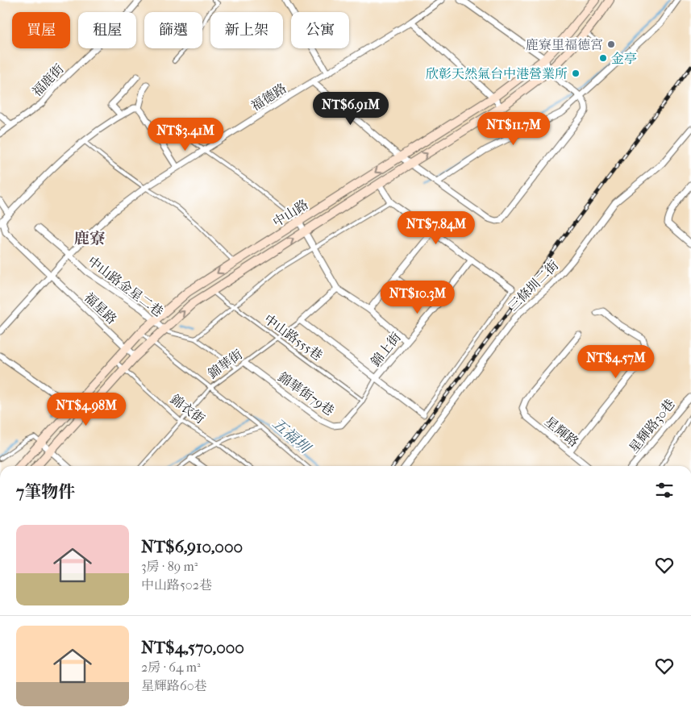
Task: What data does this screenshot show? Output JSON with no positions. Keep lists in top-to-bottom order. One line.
{"streets":{"street":["福鹿街","福德路","中山路","三條圳二街","中山路金星二巷","福星路","錦上街","錦華街","錦華街79巷","星輝路30巷","星輝路"],"lane":["中山路555巷","錦衣街"]},"crossings":[["福德路","中山路金星二巷"],["福德路","福星路"],["中山路","中山路金星二巷"],["中山路","福星路"],["中山路","中山路555巷"],["中山路","錦衣街"],["中山路555巷","錦華街"],["錦上街","錦華街"],["錦華街","錦華街79巷"],["錦華街","錦衣街"]],"districts":["鹿寮"],"water":["五福圳"],"places":["鹿寮里福德宮","金亭","欣彰天然氣台中港營業所"],"page":{"chip":["買屋","租屋","篩選","新上架","公寓"],"price":["NT$6.91M","NT$11.7M","NT$3.41M","NT$7.84M","NT$10.3M","NT$4.57M","NT$4.98M"],"heading":"7筆物件","list":[{"name":"NT$6,910,000","note":"3房 · 89 m² · 中山路502巷"},{"name":"NT$4,570,000","note":"2房 · 64 m² · 星輝路60巷"}]}}
